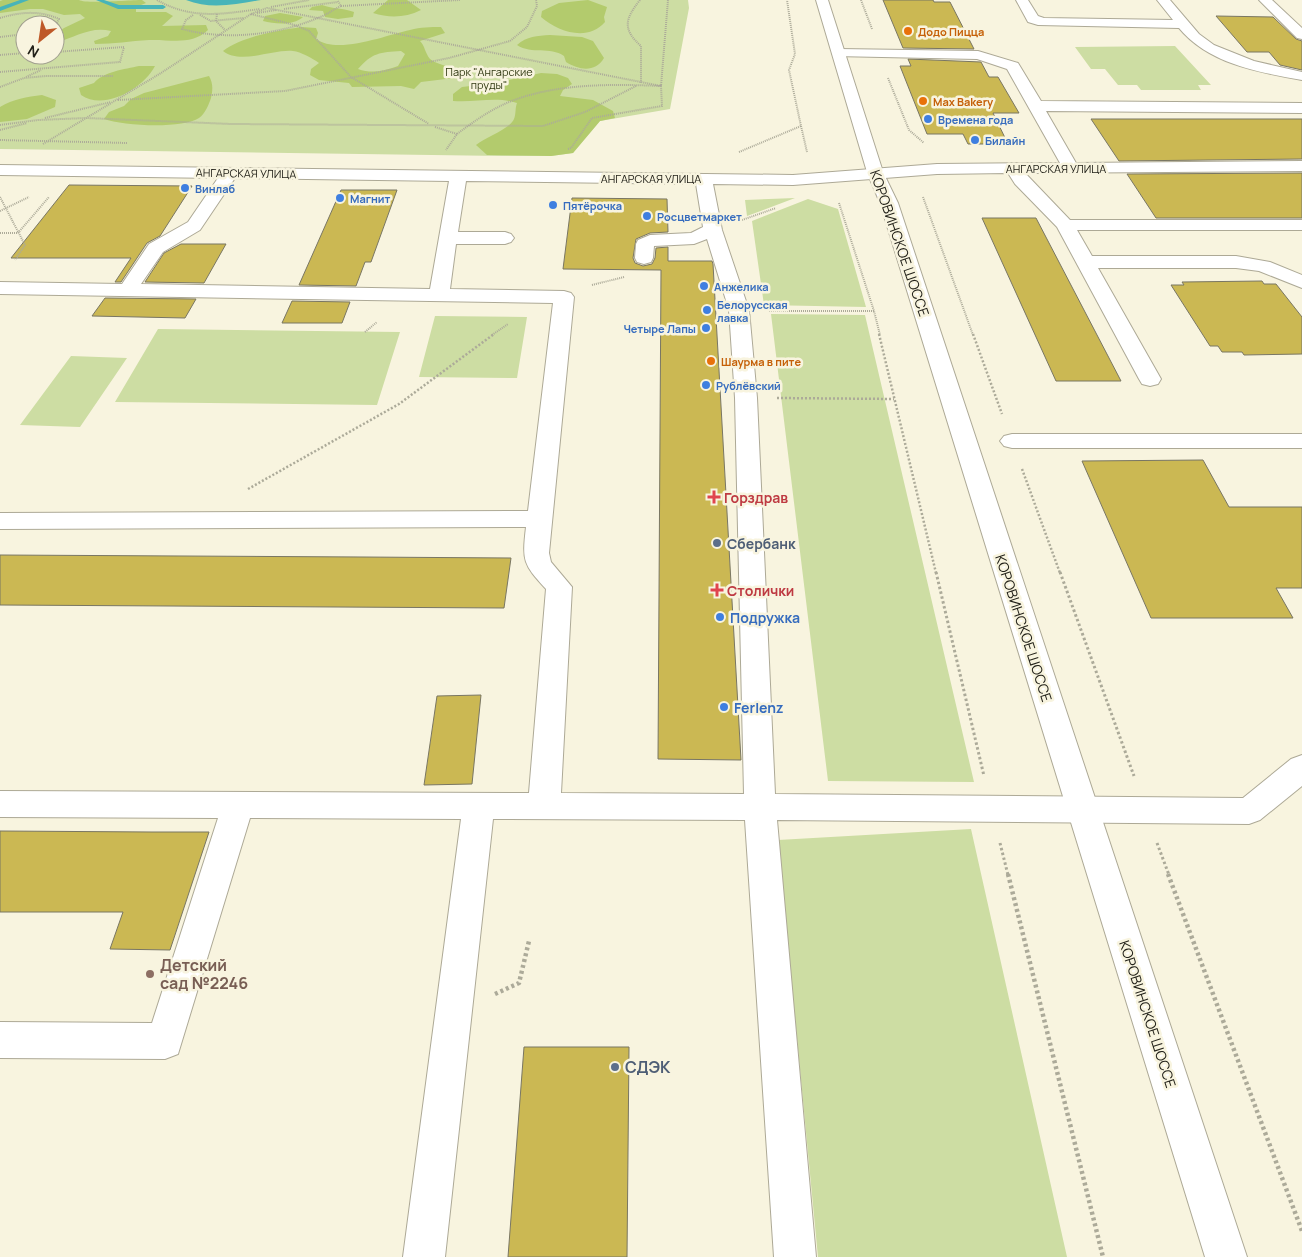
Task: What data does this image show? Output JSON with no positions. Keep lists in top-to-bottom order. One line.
{"streets":{"main road":["АНГАРСКАЯ УЛИЦА","КОРОВИНСКОЕ ШОССЕ"]},"crossings":[["АНГАРСКАЯ УЛИЦА","КОРОВИНСКОЕ ШОССЕ"]],"parks":["Парк \"Ангарские пруды\""],"places":{"other":["Додо Пицца","Max Bakery","Времена года","Билайн","Винлаб","Магнит","Пятёрочка","Росцветмаркет","Анжелика","Белорусская лавка","Четыре Лапы","Шаурма в пите","Рублёвский","Сбербанк","Подружка","Ferlenz","Детский сад №2246","СДЭК"],"health":["Горздрав","Столички"]},"north":"bottom left"}
